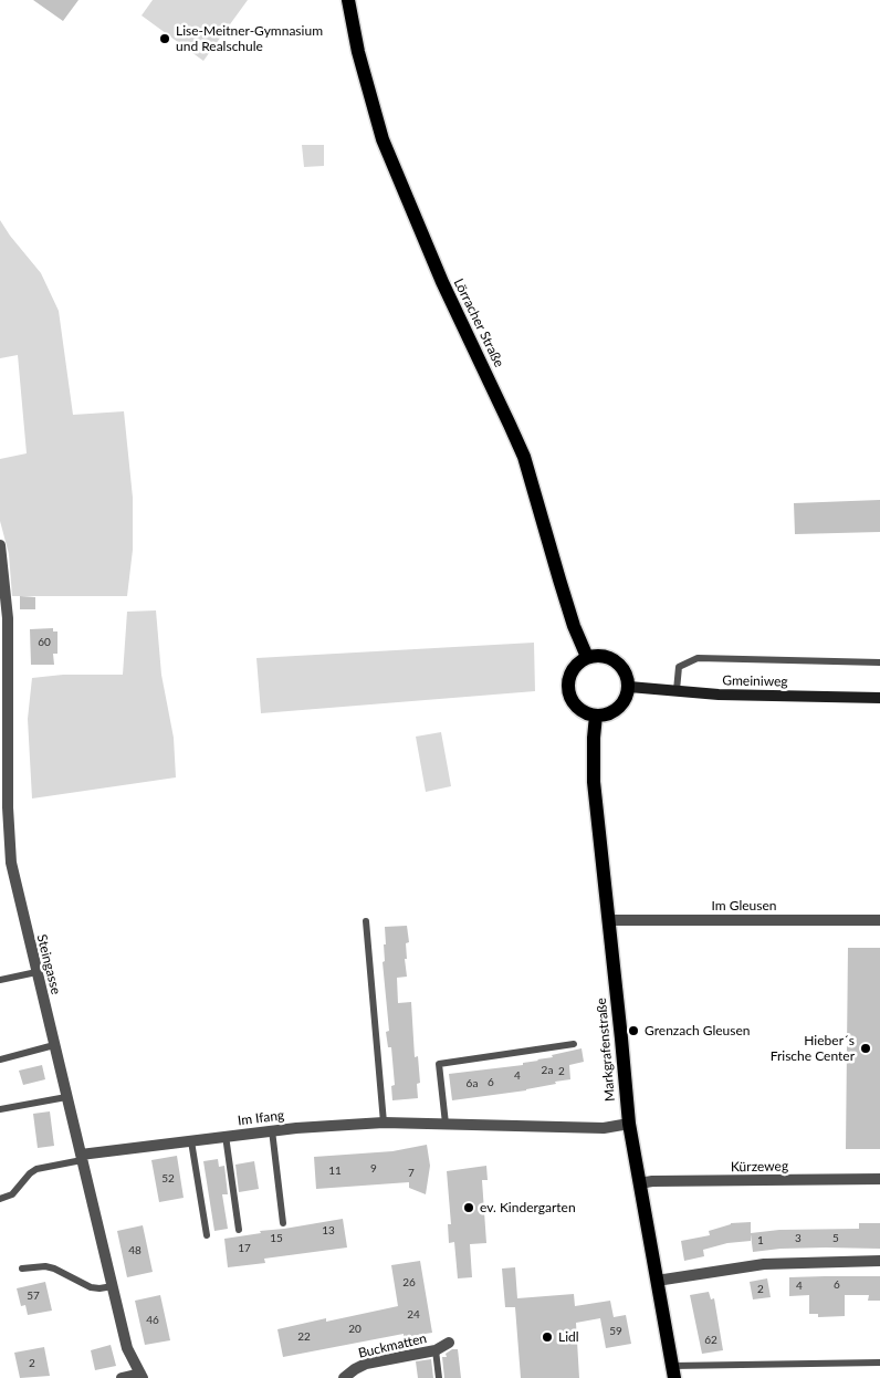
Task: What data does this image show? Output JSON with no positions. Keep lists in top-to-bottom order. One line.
{"streets":{"main road":["Lörracher Straße","Markgrafenstraße"],"street":["Gmeiniweg","Im Gleusen","Steingasse","Im Ifang","Kürzeweg","Buckmatten"]},"crossings":[["Lörracher Straße","Gmeiniweg"],["Lörracher Straße","Markgrafenstraße"],["Gmeiniweg","Markgrafenstraße"],["Im Gleusen","Markgrafenstraße"],["Steingasse","Im Ifang"],["Markgrafenstraße","Im Ifang"],["Markgrafenstraße","Kürzeweg"]],"places":["Lise-Meitner-Gymnasium und Realschule","Grenzach Gleusen","Hieber´s Frische Center","ev. Kindergarten","Lidl"],"house_numbers":["60","2a","2","4","6","6a","9","11","7","52","13","15","3","5","1","17","48","26","6","4","2","57","24","46","20","59","22","62","2"]}
